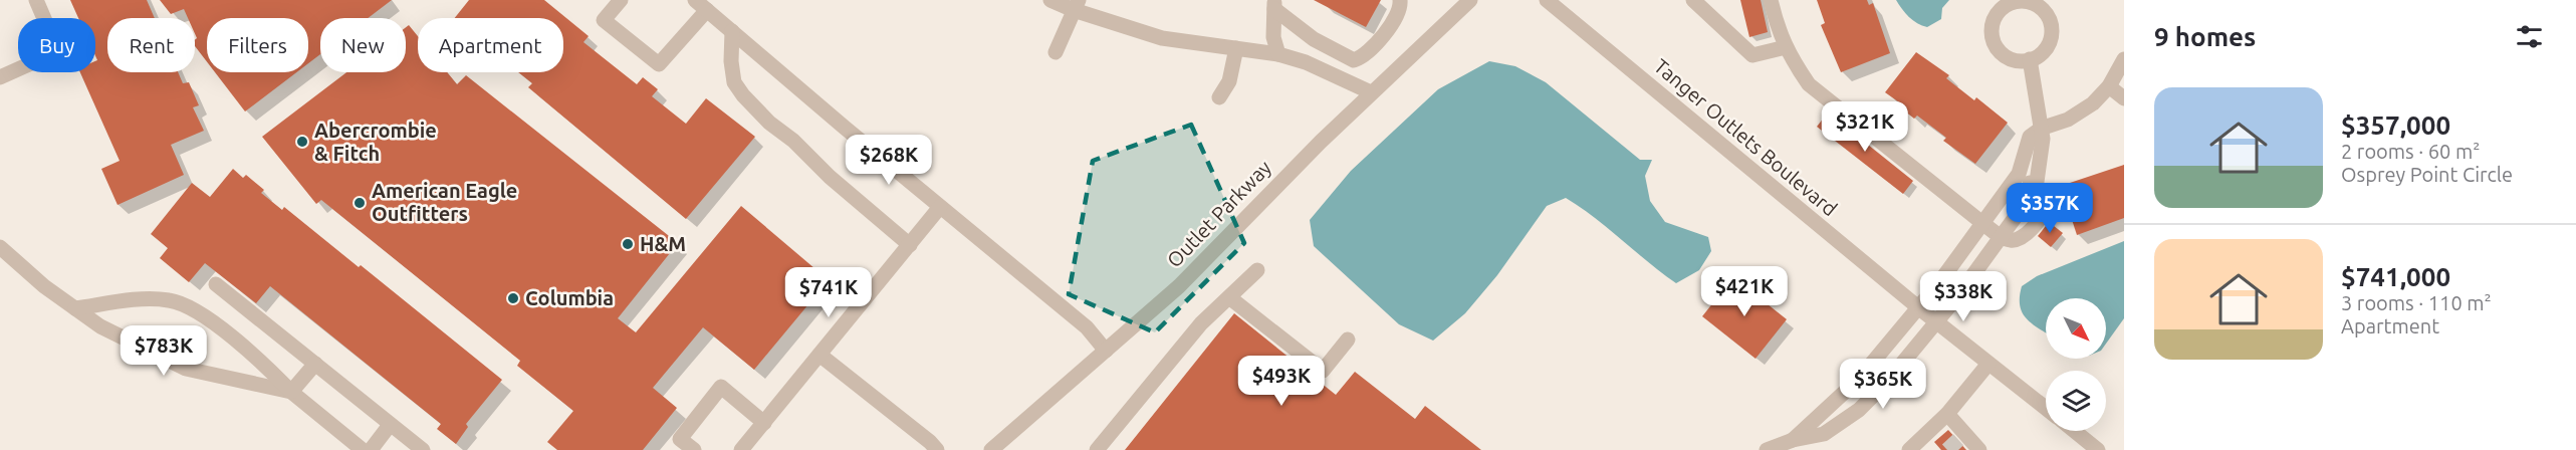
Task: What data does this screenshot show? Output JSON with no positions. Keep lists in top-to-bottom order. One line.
{"streets":{"street":["Tanger Outlets Boulevard","Outlet Parkway"]},"places":["Abercrombie & Fitch","American Eagle Outfitters","H&M","Columbia"],"north":"bottom right","page":{"heading":"9 homes","chip":["Buy","Rent","Filters","New","Apartment"],"list":[{"name":"$357,000","note":"2 rooms · 60 m² · Osprey Point Circle"},{"name":"$741,000","note":"3 rooms · 110 m² · Apartment"}],"price":["$321K","$268K","$357K","$421K","$741K","$338K","$783K","$493K","$365K"]}}
